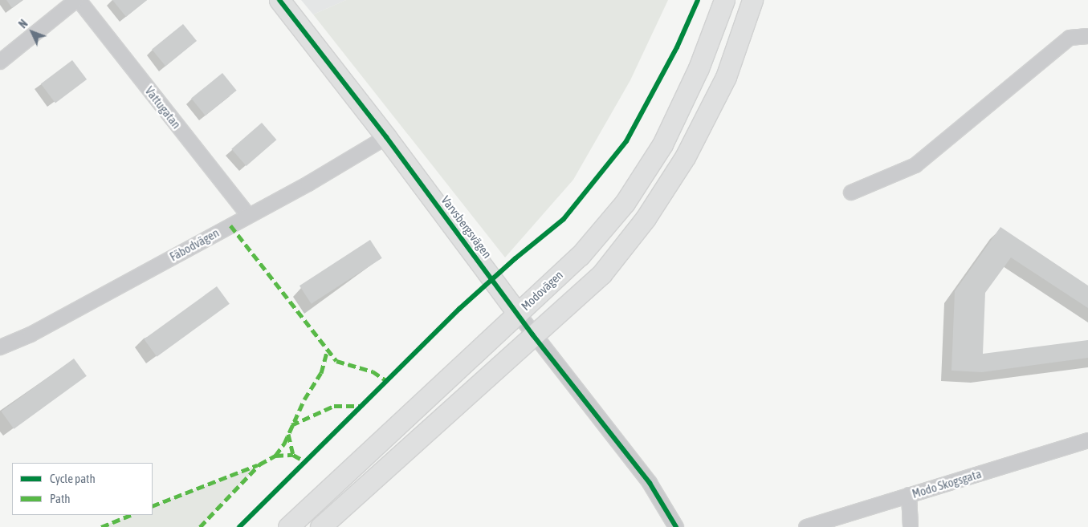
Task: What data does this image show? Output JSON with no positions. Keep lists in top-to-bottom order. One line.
{"streets":{"main road":["Varvsbergsvägen","Modovägen"],"street":["Vattugatan","Fäbodvägen","Modo Skogsgata"]},"crossings":[["Vattugatan","Fäbodvägen"],["Varvsbergsvägen","Fäbodvägen"],["Varvsbergsvägen","Modovägen"]],"legend":["Cycle path","Path"],"north":"top left"}
